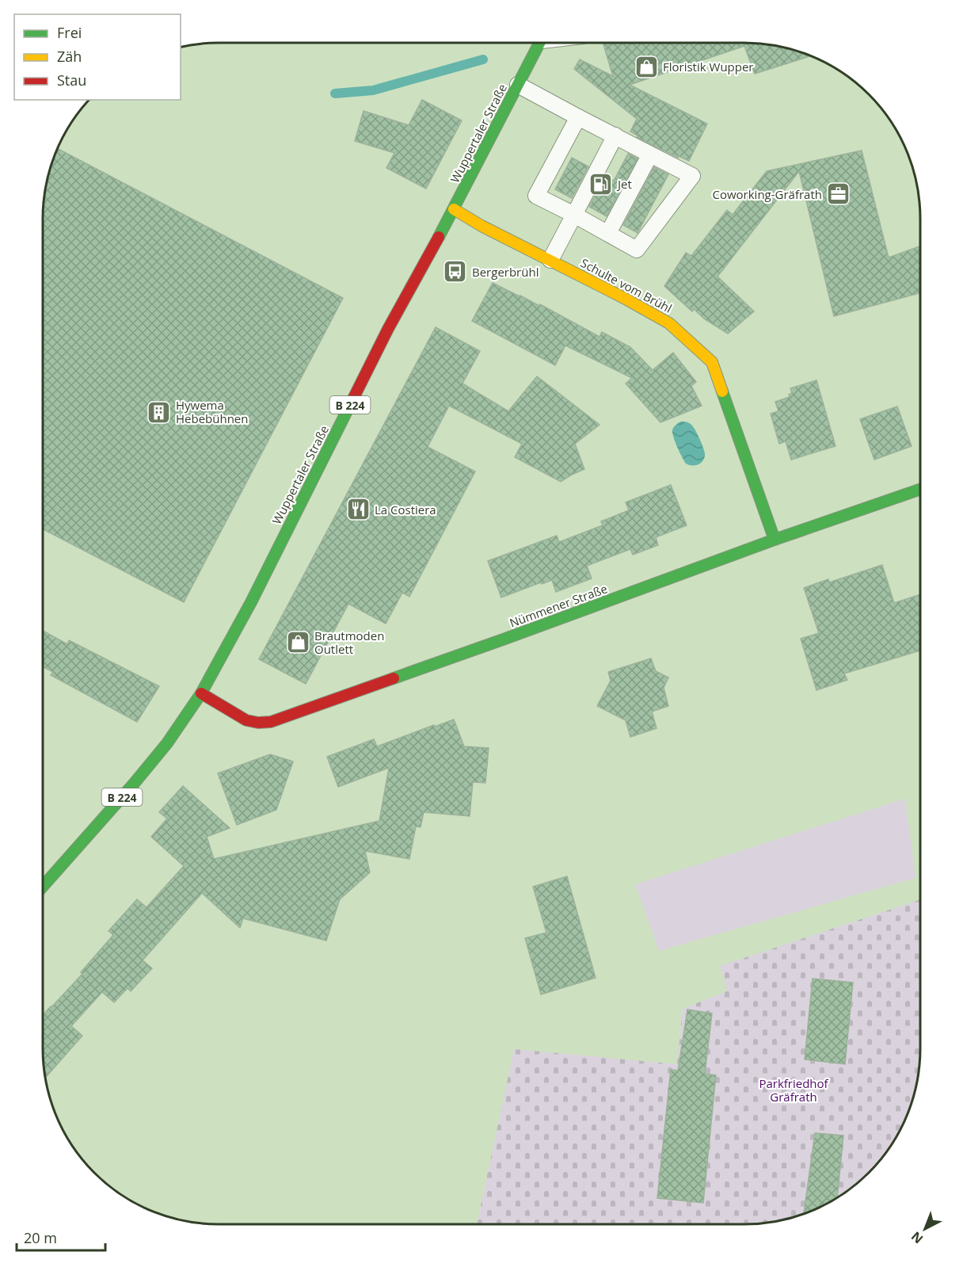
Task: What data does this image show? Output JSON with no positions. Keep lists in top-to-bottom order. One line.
{"streets":{"street":["Wuppertaler Straße","Schulte vom Brühl","B 224","Nümmener Straße"]},"crossings":[["Wuppertaler Straße","Schulte vom Brühl"],["Wuppertaler Straße","Nümmener Straße"],["Schulte vom Brühl","Nümmener Straße"]],"parks":["Parkfriedhof Gräfrath"],"places":{"shop":["Floristik Wupper","Brautmoden Outlett"],"fuel station":["Jet"],"office":["Coworking-Gräfrath"],"bus stop":["Bergerbrühl"],"building":["Hywema Hebebühnen"],"restaurant":["La Costiera"]},"legend":["Frei","Zäh","Stau"],"scale_bar":"20 m","north":"bottom left"}
